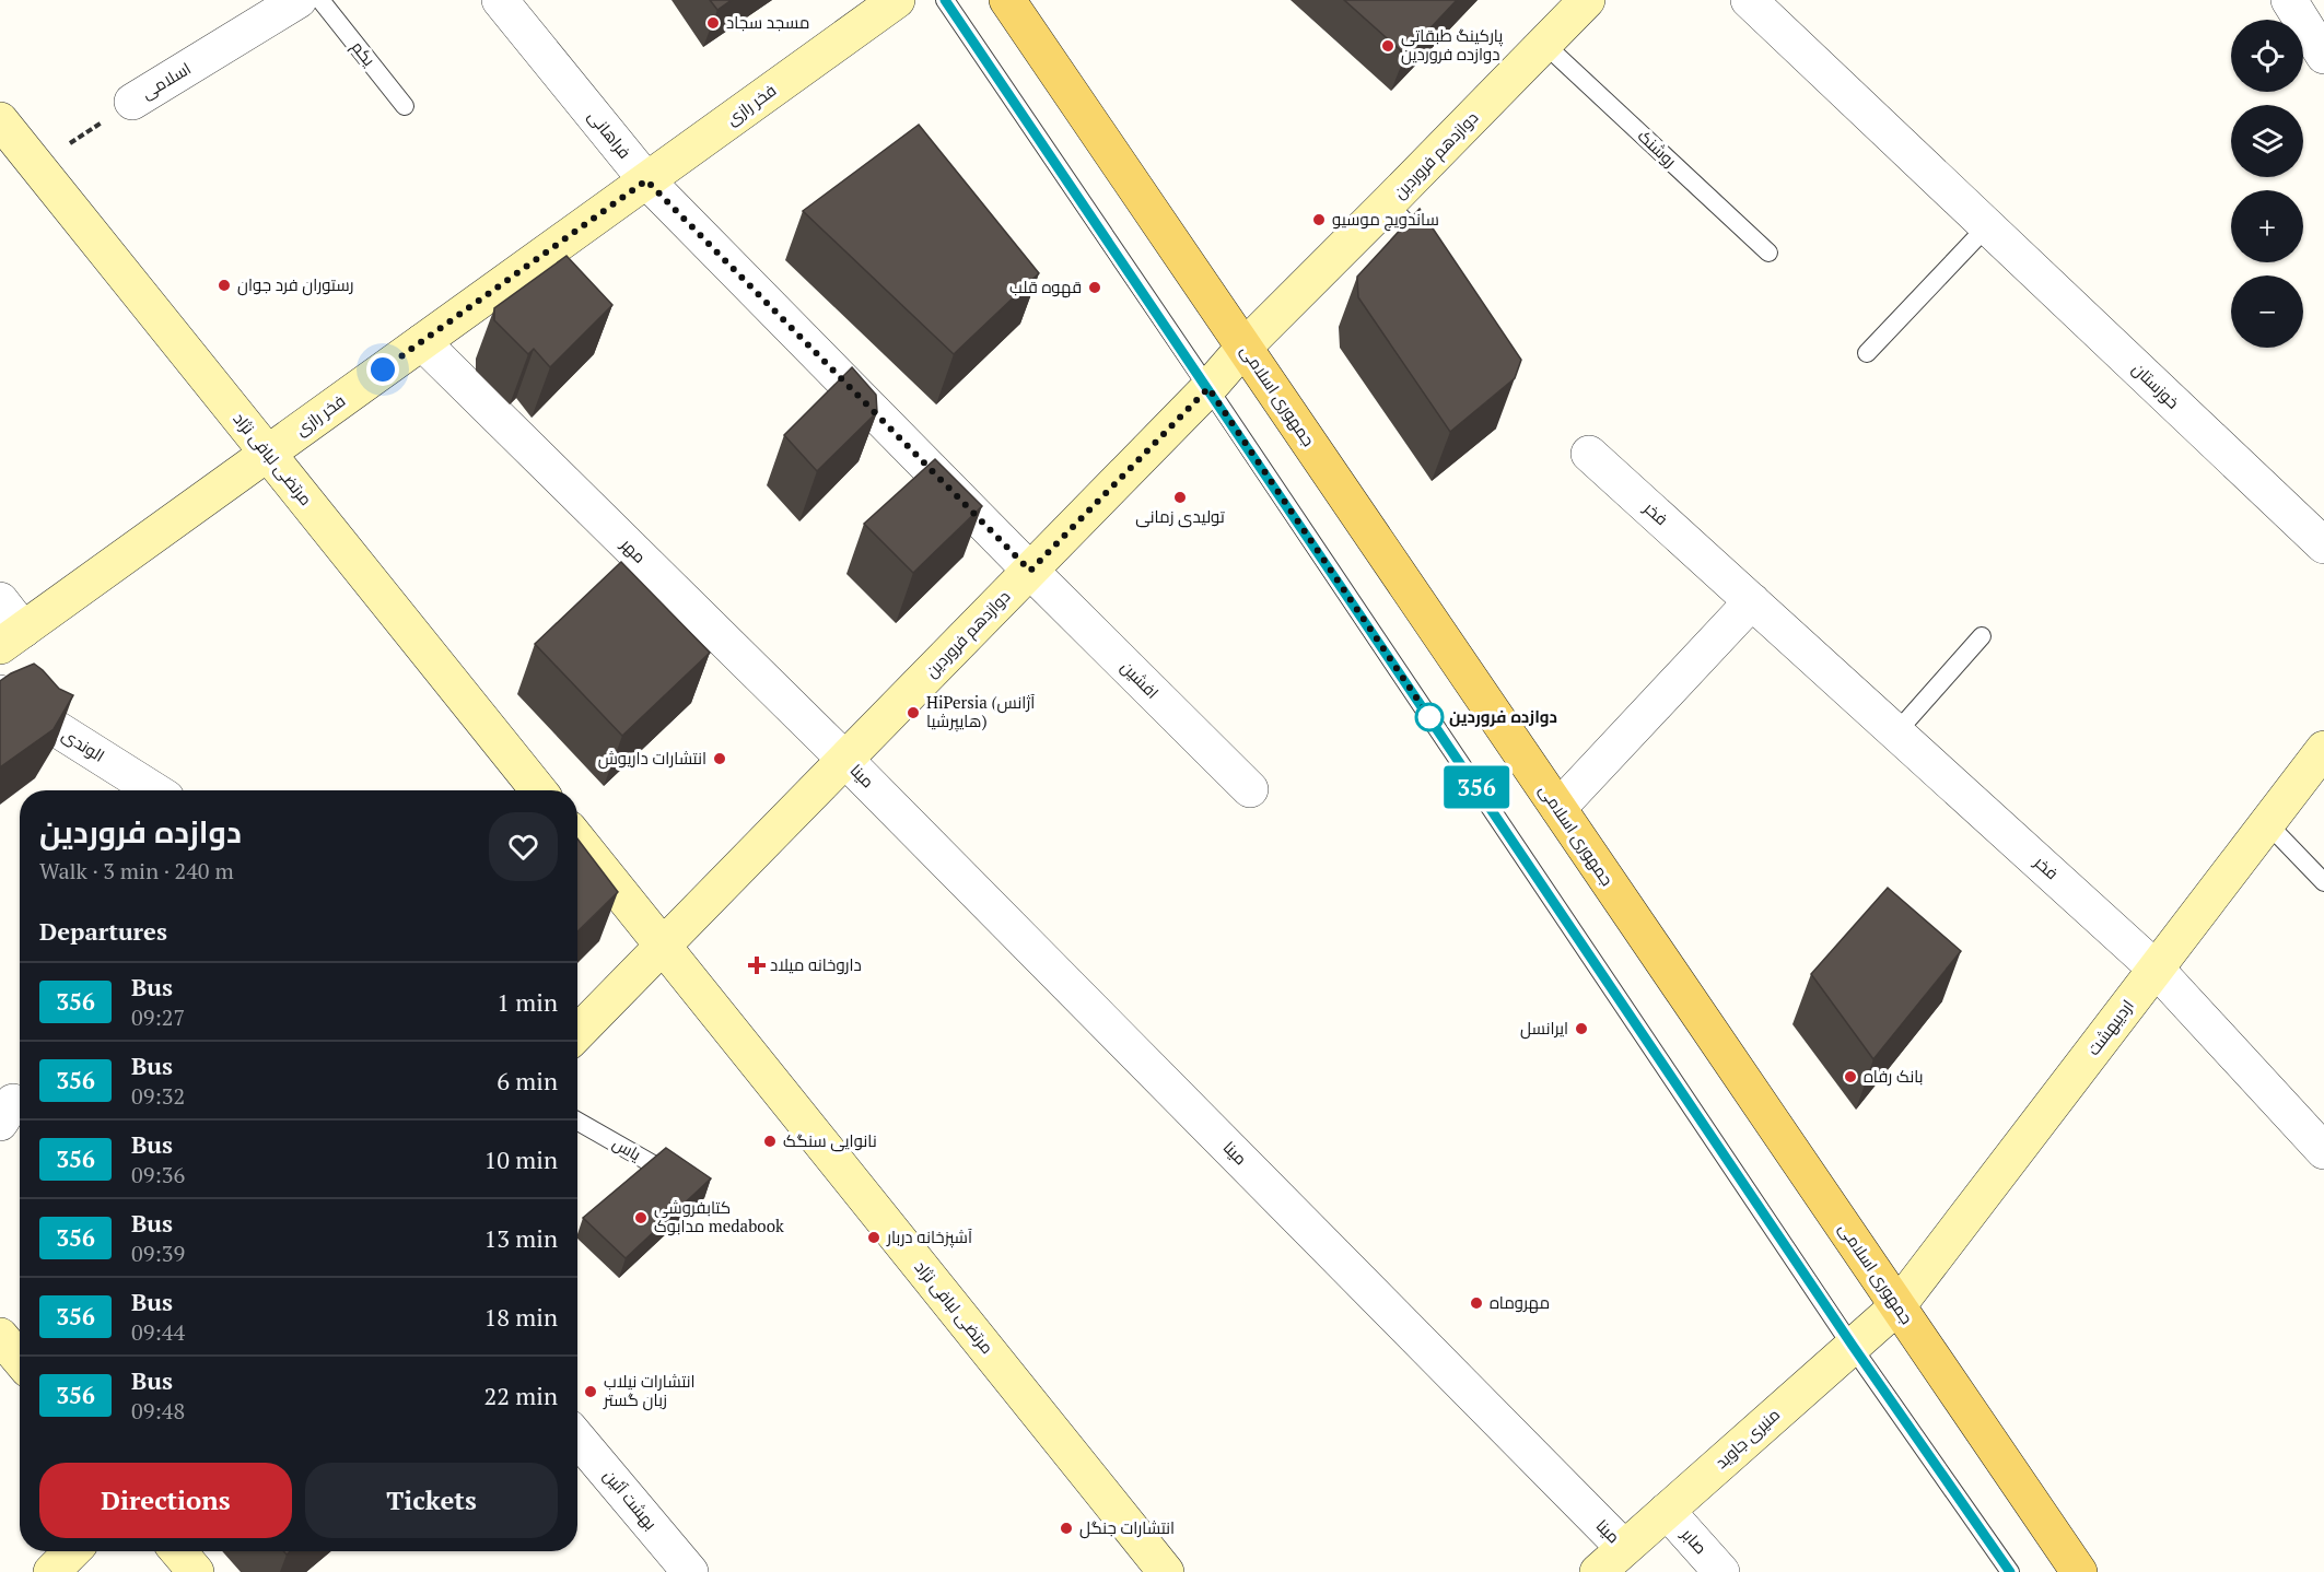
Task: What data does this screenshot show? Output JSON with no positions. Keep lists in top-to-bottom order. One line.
{"streets":{"main road":["فخر رازی","دوازدهم فروردین","جمهوری اسلامی","مرتضی لبافی نژاد","اردیبهشت","منیری جاوید"],"street":["اسلامی","فراهانی","خوزستان","فخر","مهر","افشین","الوندی","مینا","بهشت آئین","صابر"],"lane":["یکم","روشنک","یاس"]},"crossings":[["اسلامی","مرتضی لبافی نژاد"],["فخر رازی","فراهانی"],["فخر رازی","مرتضی لبافی نژاد"],["فخر رازی","مهر"],["فراهانی","دوازدهم فروردین"],["فراهانی","افشین"],["روشنک","دوازدهم فروردین"],["دوازدهم فروردین","جمهوری اسلامی"],["دوازدهم فروردین","مرتضی لبافی نژاد"],["دوازدهم فروردین","مهر"],["دوازدهم فروردین","افشین"],["دوازدهم فروردین","مینا"],["جمهوری اسلامی","اردیبهشت"],["جمهوری اسلامی","منیری جاوید"],["فخر","اردیبهشت"],["مهر","مینا"],["مینا","منیری جاوید"],["اردیبهشت","منیری جاوید"],["منیری جاوید","صابر"]],"places":{"other":["مسجد سجاد","پارکینگ طبقاتی دوازده فروردین","ساندویچ موسیو","رستوران فرد جوان","قهوه قلب","تولیدی زمانی","HiPersia (آژانس هایپرشیا)","دوازده فروردین","انتشارات داریوش","ایرانسل","بانک رفاه","نانوایی سنگک","کتابفروشی مدابوک medabook","آشپزخانه دربار","مهروماه","انتشارات نیلاب زبان گستر","انتشارات جنگل"],"health":["داروخانه میلاد"]},"lines":["bus line 356"],"page":{"on_map":"356","map_buttons":["+","−"],"heading":[["دوازده فروردین","Walk · 3 min · 240 m"],"Departures"],"list":[{"mark":"356","name":"Bus","note":"09:27","value":"1 min"},{"mark":"356","name":"Bus","note":"09:32","value":"6 min"},{"mark":"356","name":"Bus","note":"09:36","value":"10 min"},{"mark":"356","name":"Bus","note":"09:39","value":"13 min"},{"mark":"356","name":"Bus","note":"09:44","value":"18 min"},{"mark":"356","name":"Bus","note":"09:48","value":"22 min"}],"buttons":["Directions","Tickets"]}}
